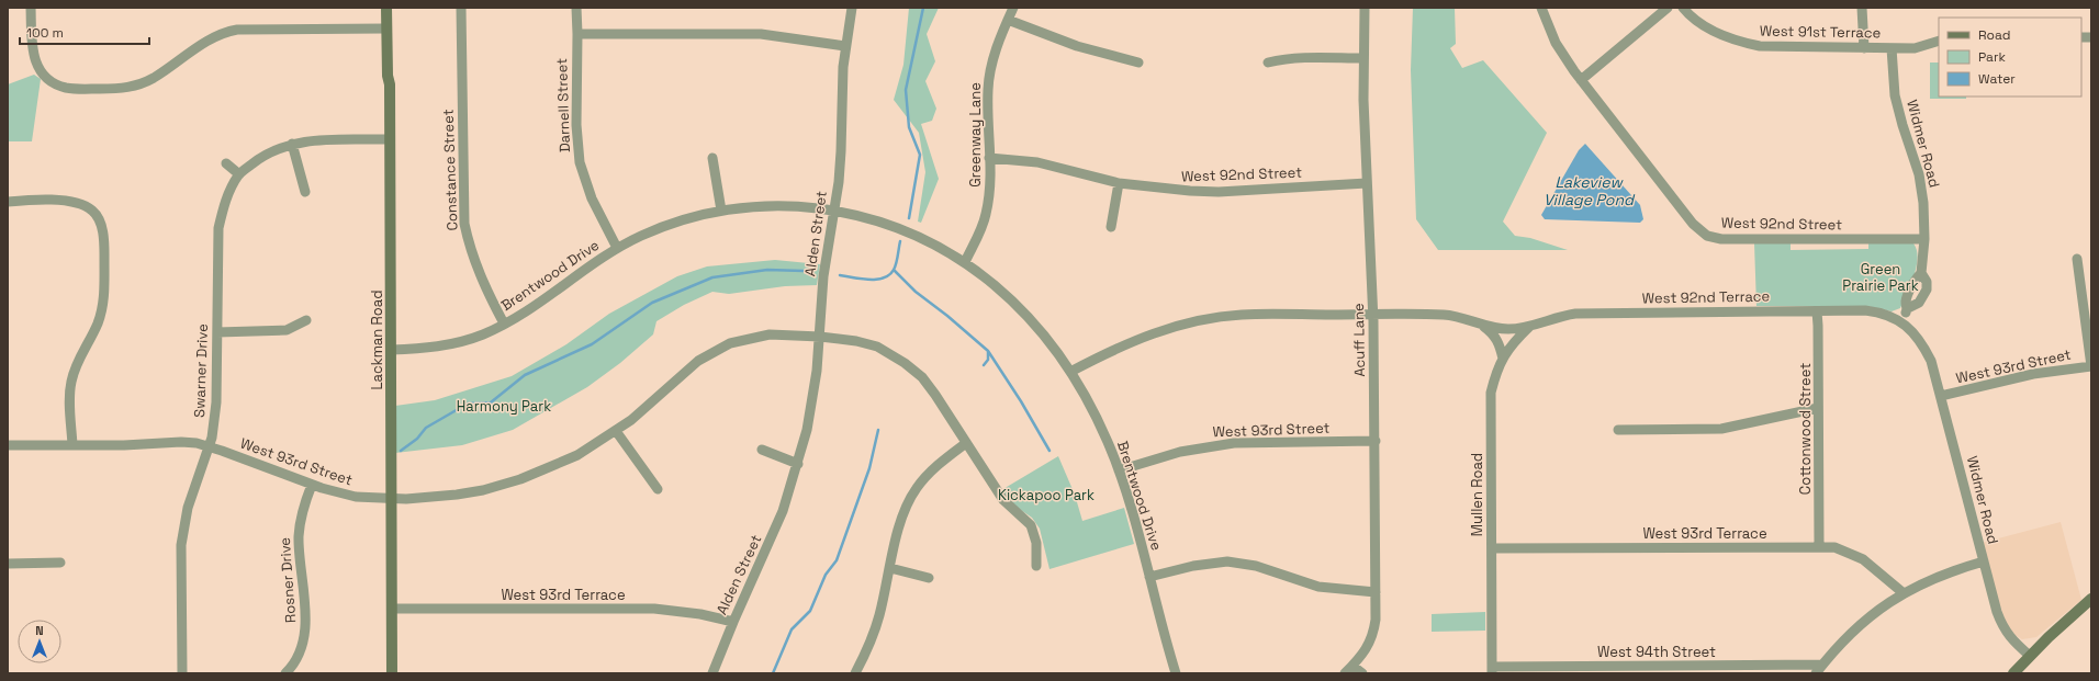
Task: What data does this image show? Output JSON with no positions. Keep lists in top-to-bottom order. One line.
{"streets":{"main road":["Lackman Road"],"street":["West 91st Terrace","Darnell Street","Greenway Lane","Widmer Road","Constance Street","West 92nd Street","Alden Street","Brentwood Drive","West 92nd Terrace","Acuff Lane","West 93rd Street","Swarner Drive","Cottonwood Street","Mullen Road","West 93rd Terrace","Rosner Drive","West 94th Street"]},"crossings":[["West 91st Terrace","Widmer Road"],["Darnell Street","Brentwood Drive"],["Greenway Lane","West 92nd Street"],["Greenway Lane","Brentwood Drive"],["Widmer Road","West 92nd Street"],["Widmer Road","West 92nd Terrace"],["Widmer Road","West 93rd Street"],["Constance Street","Brentwood Drive"],["West 92nd Street","Acuff Lane"],["Alden Street","Brentwood Drive"],["Alden Street","West 93rd Street"],["Alden Street","West 93rd Terrace"],["Brentwood Drive","West 92nd Terrace"],["Brentwood Drive","Lackman Road"],["Brentwood Drive","West 93rd Street"],["West 92nd Terrace","Acuff Lane"],["West 92nd Terrace","Cottonwood Street"],["West 92nd Terrace","Mullen Road"],["Lackman Road","West 93rd Street"],["Lackman Road","Swarner Drive"],["Lackman Road","West 93rd Terrace"],["Acuff Lane","West 93rd Street"],["West 93rd Street","Swarner Drive"],["West 93rd Street","Rosner Drive"],["Cottonwood Street","West 93rd Terrace"],["Mullen Road","West 93rd Terrace"],["Mullen Road","West 94th Street"]],"water":["Lakeview Village Pond"],"parks":["Green Prairie Park","Harmony Park","Kickapoo Park"],"legend":["Road","Park","Water"],"scale_bar":"100 m","north":"top"}
